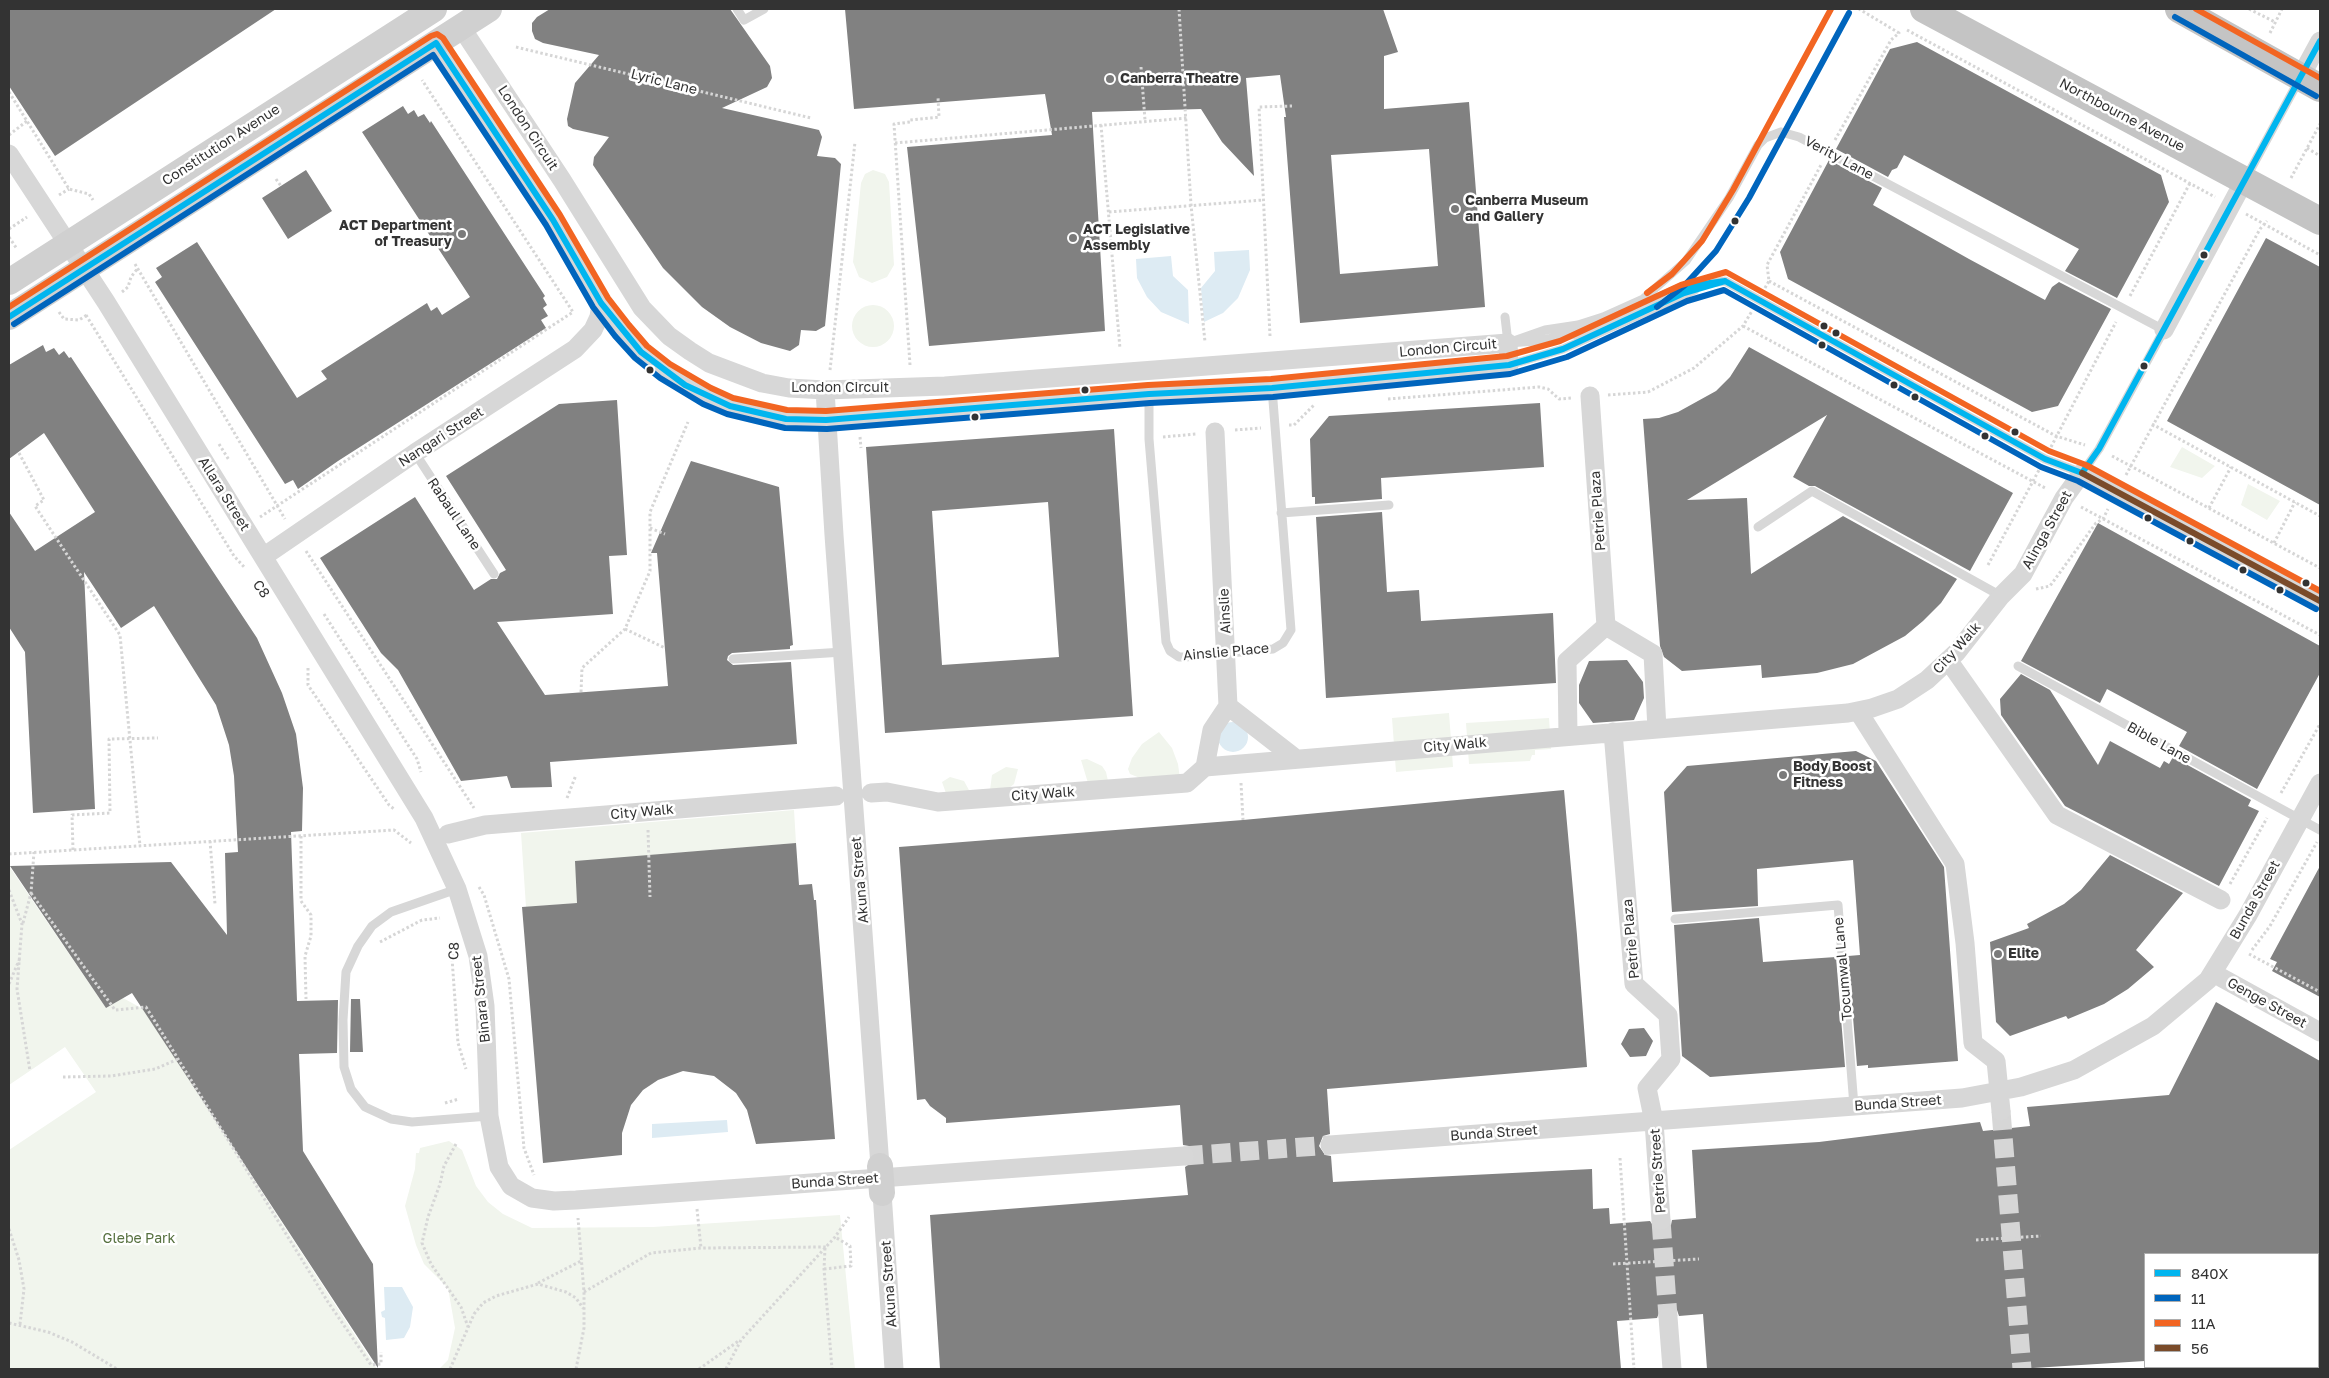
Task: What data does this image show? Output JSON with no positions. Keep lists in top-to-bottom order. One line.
{"streets":{"highway":["Northbourne Avenue"],"street":["London Circuit","Constitution Avenue","Nangari Street","Allara Street","Petrie Plaza","Alinga Street","Ainslie","City Walk","Akuna Street","Bunda Street","Binara Street","Genge Street","Petrie Street"],"lane":["Verity Lane","Rabaul Lane","Ainslie Place","Bible Lane","Tocumwal Lane"],"path":["Lyric Lane","C8"]},"crossings":[["Northbourne Avenue","Alinga Street"],["London Circuit","Constitution Avenue"],["London Circuit","Verity Lane"],["London Circuit","Nangari Street"],["London Circuit","Ainslie Place"],["London Circuit","Akuna Street"],["Constitution Avenue","Allara Street"],["Verity Lane","Alinga Street"],["Nangari Street","Allara Street"],["Nangari Street","Rabaul Lane"],["Allara Street","City Walk"],["Allara Street","Binara Street"],["Petrie Plaza","City Walk"],["Petrie Plaza","Bunda Street"],["Petrie Plaza","Petrie Street"],["Alinga Street","City Walk"],["Ainslie","Ainslie Place"],["City Walk","Binara Street"],["Bible Lane","Bunda Street"],["Akuna Street","Bunda Street"],["Bunda Street","Tocumwal Lane"],["Bunda Street","Binara Street"],["Bunda Street","Genge Street"],["Bunda Street","Petrie Street"]],"parks":["Glebe Park"],"places":["Canberra Theatre","Canberra Museum and Gallery","ACT Department of Treasury","ACT Legislative Assembly","Body Boost Fitness","Elite"],"lines":["transit line 11A","transit line 11","transit line 840X","transit line 56"],"legend":["840X","11","11A","56"]}
